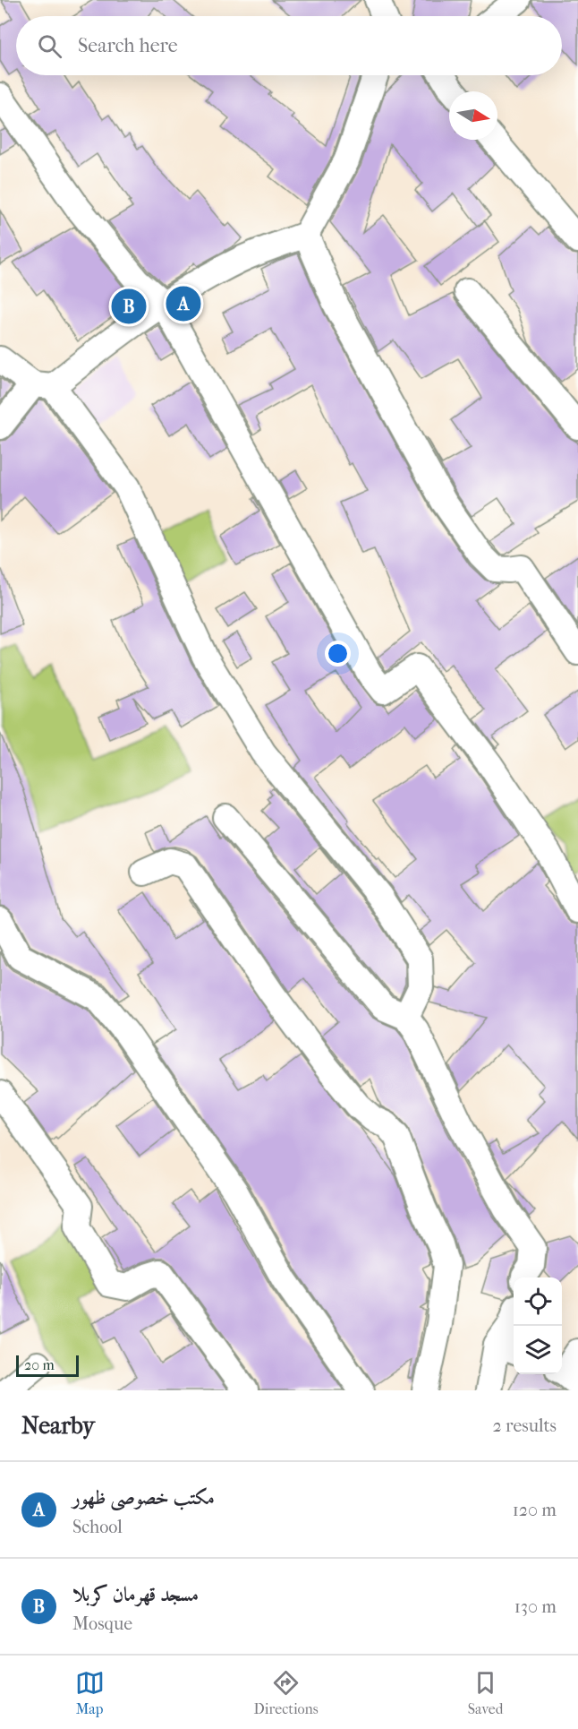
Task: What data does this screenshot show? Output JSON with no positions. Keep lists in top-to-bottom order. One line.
{"scale_bar":"20 m","north":"right","page":{"search":"Search here","pins":["A","B"],"scale":"20 m","heading":["Nearby","2 results"],"list":[{"mark":"A","name":"مکتب خصوصی ظهور","note":"School","value":"120 m"},{"mark":"B","name":"مسجد قهرمان کربلا","note":"Mosque","value":"130 m"}],"nav":["Map","Directions","Saved"]}}
